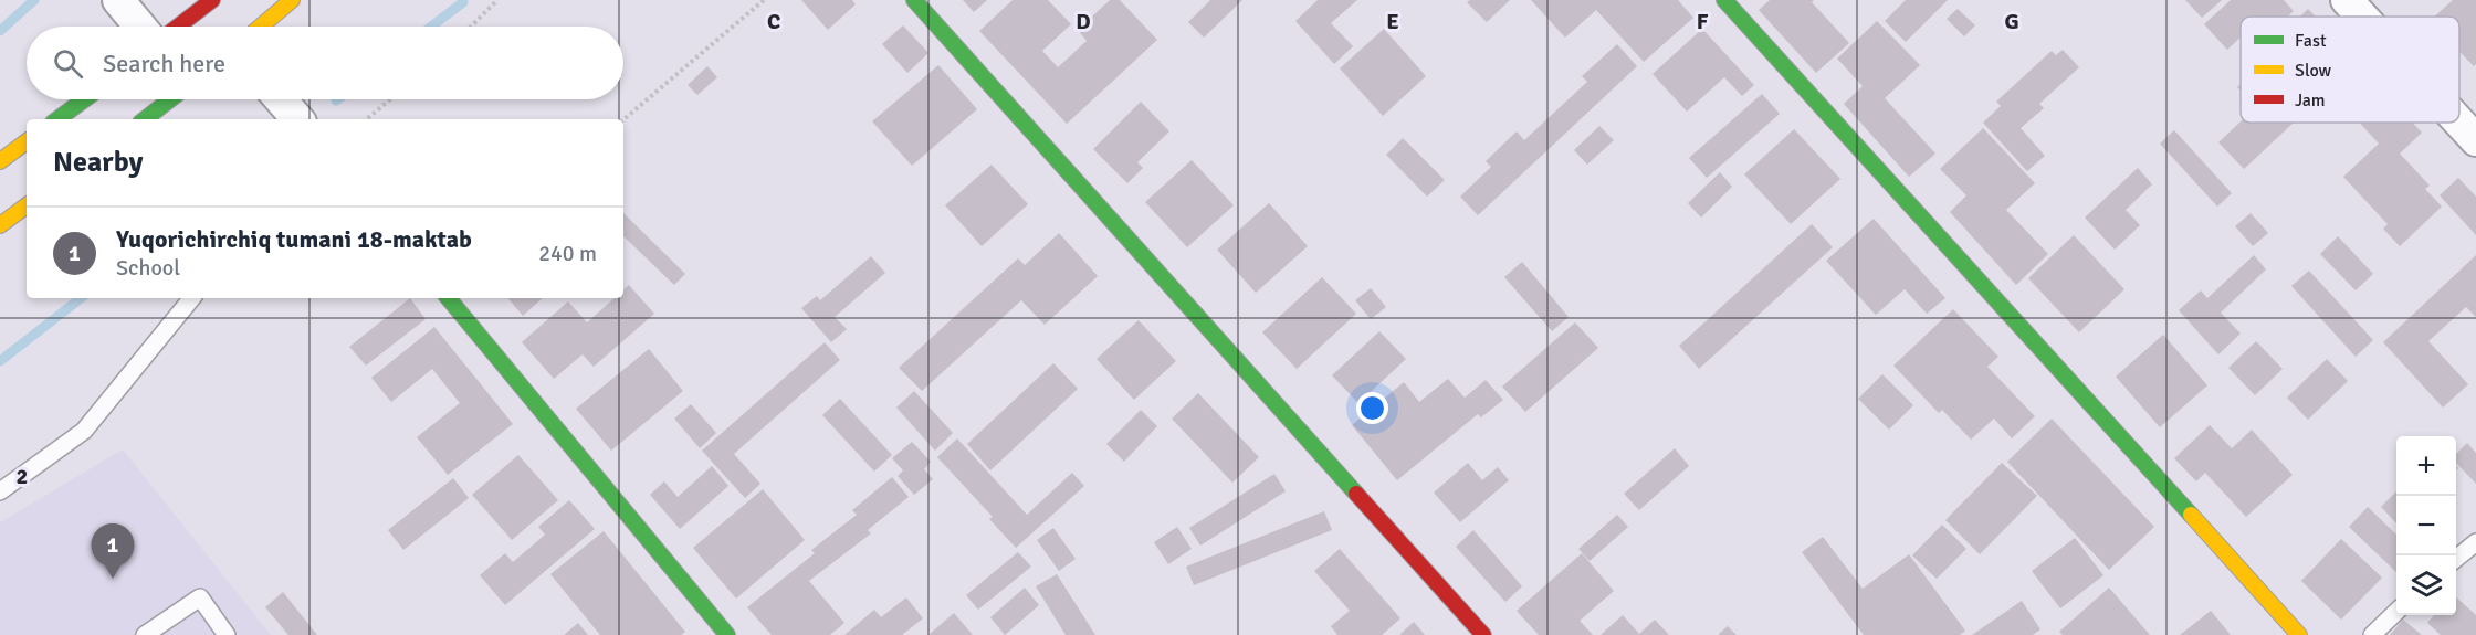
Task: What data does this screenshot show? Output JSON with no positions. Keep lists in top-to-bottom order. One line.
{"legend":["Fast","Slow","Jam"],"page":{"search":"Search here","heading":"Nearby","list":[{"mark":"1","name":"Yuqorichirchiq tumani 18-maktab","note":"School","value":"240 m"}],"map_buttons":["+","−"],"pins":"1"},"grid":{"columns":["C","D","E","F","G"],"rows":["2"]}}
